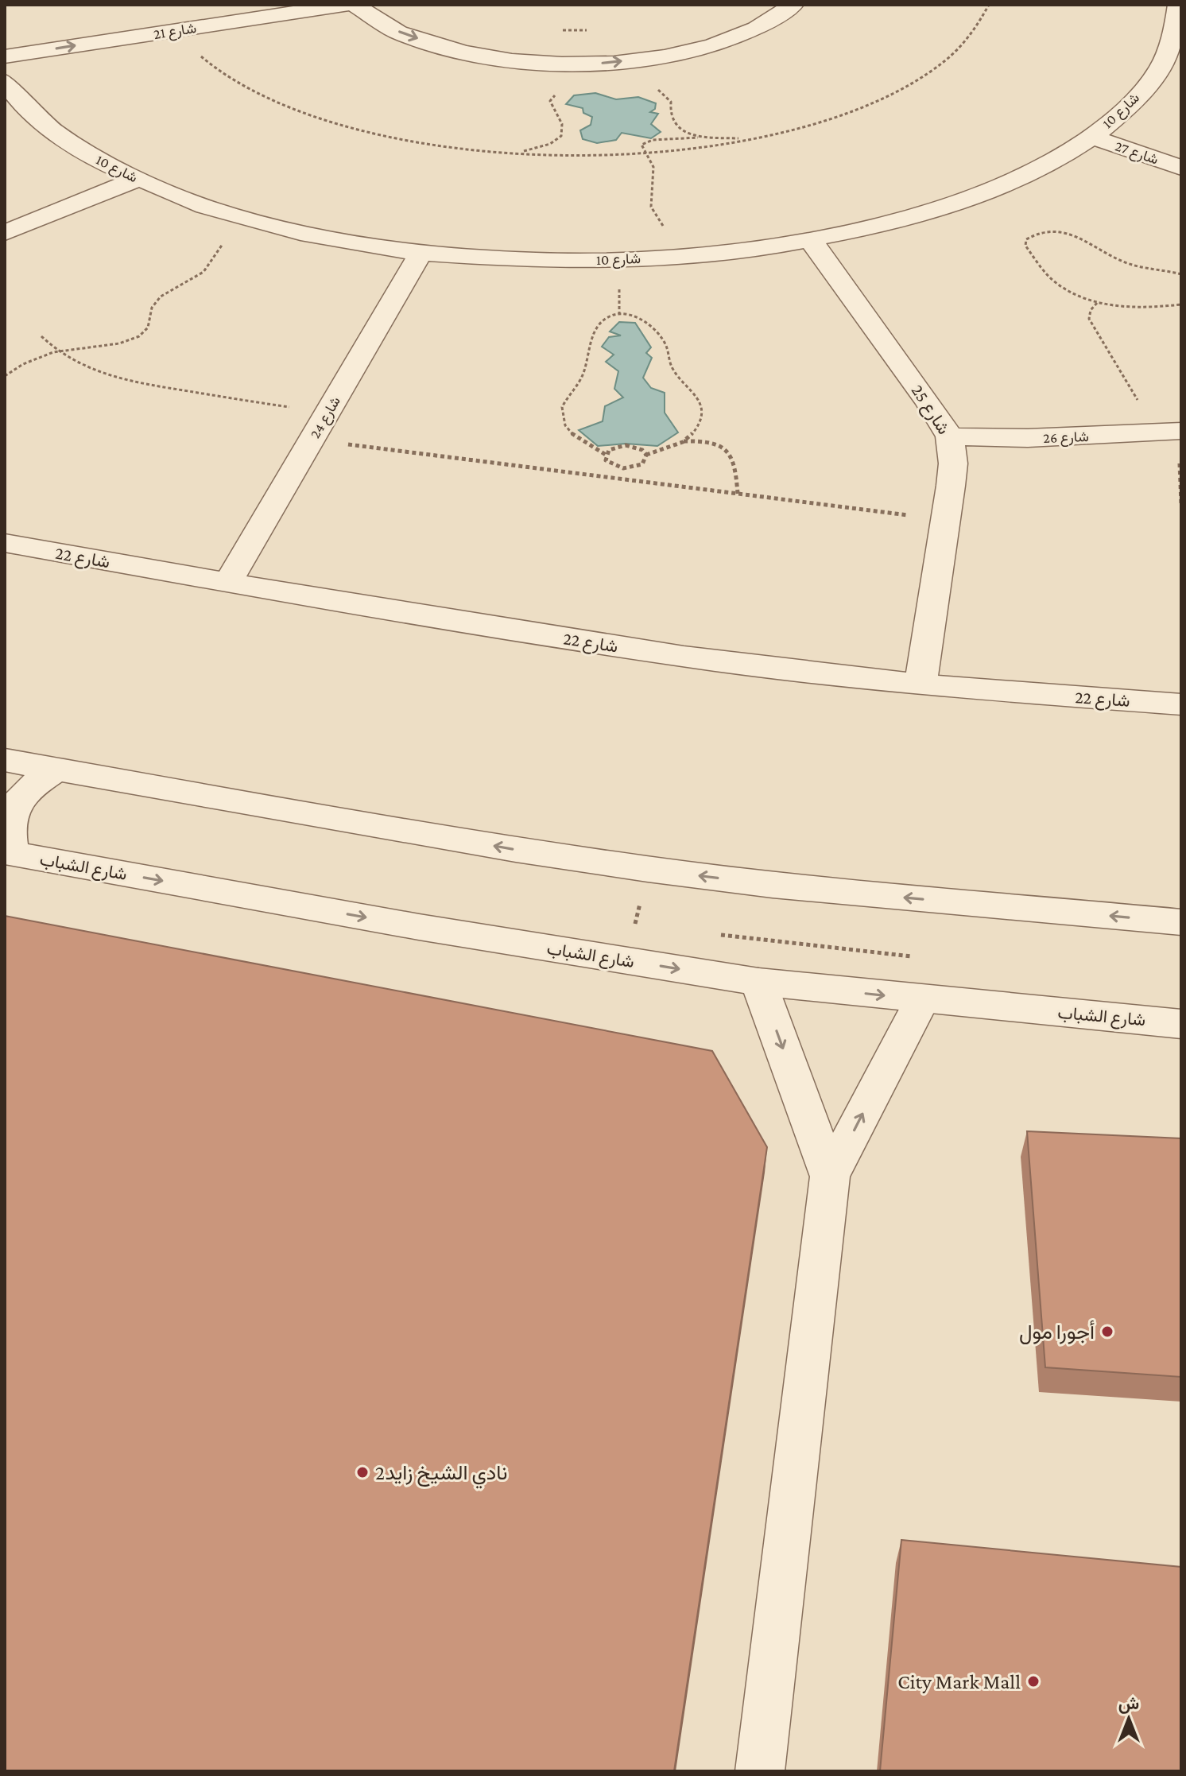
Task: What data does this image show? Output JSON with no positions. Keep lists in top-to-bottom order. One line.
{"streets":{"street":["شارع 21","شارع 10","شارع 27","شارع 25","شارع 24","شارع 26","شارع 22","شارع الشباب"]},"crossings":[["شارع 10","شارع 27"],["شارع 10","شارع 25"],["شارع 10","شارع 24"],["شارع 25","شارع 26"],["شارع 25","شارع 22"],["شارع 24","شارع 22"]],"places":["أجورا مول","نادي الشيخ زايد2","City Mark Mall"],"north":"top"}
